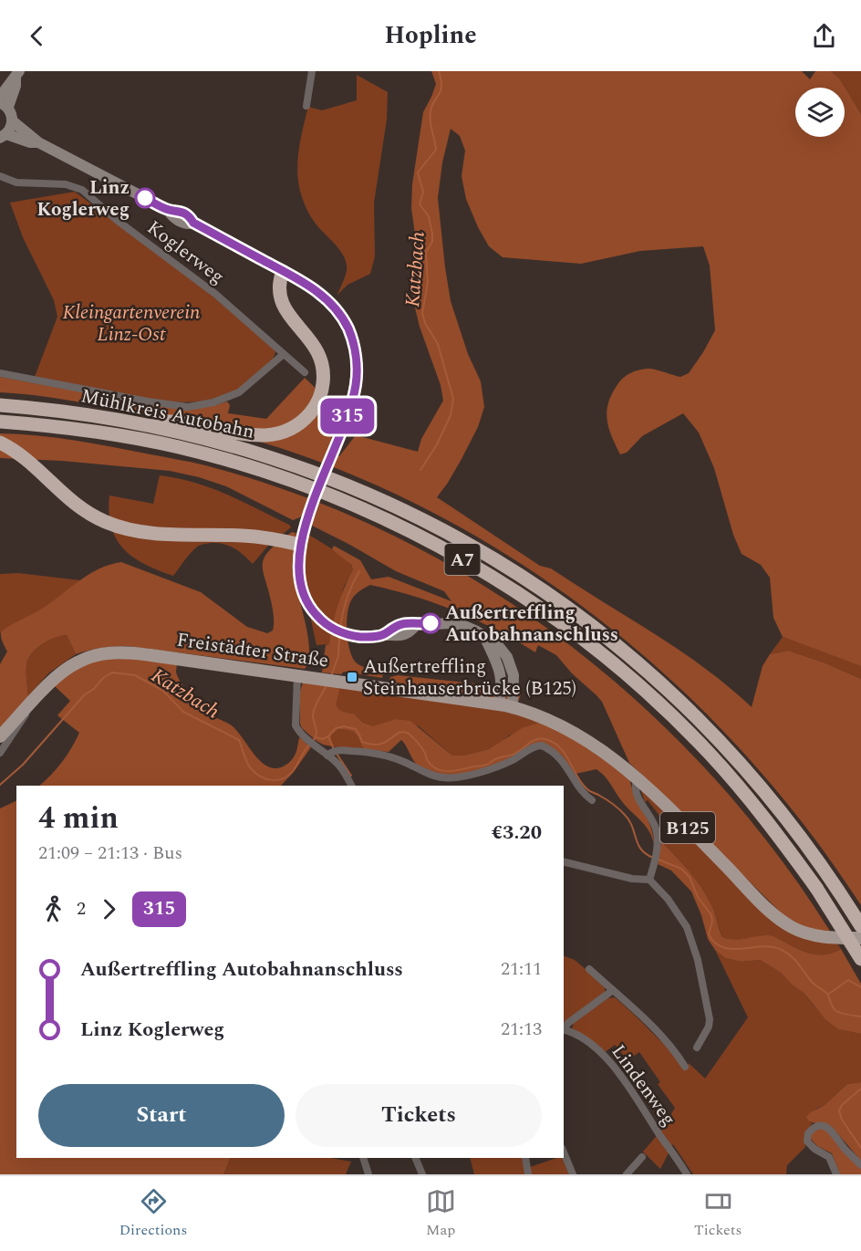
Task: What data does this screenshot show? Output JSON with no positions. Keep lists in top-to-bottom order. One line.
{"streets":{"highway":["Mühlkreis Autobahn","A7"],"main road":["Freistädter Straße","B125"],"street":["Koglerweg","Lindenweg"]},"water":["Katzbach"],"parks":["Kleingartenverein Linz-Ost"],"places":{"other":["Linz Koglerweg","Außertreffling Autobahnanschluss"],"transit":["Außertreffling Steinhauserbrücke (B125)"]},"lines":["bus line 315"],"page":{"header":"Hopline","on_map":"315","heading":["4 min","21:09 – 21:13 · Bus","€3.20"],"legs":["2","315"],"list":[{"name":"Außertreffling Autobahnanschluss","value":"21:11"},{"name":"Linz Koglerweg","value":"21:13"}],"buttons":["Start","Tickets"],"tabs":["Directions","Map","Tickets"]}}
